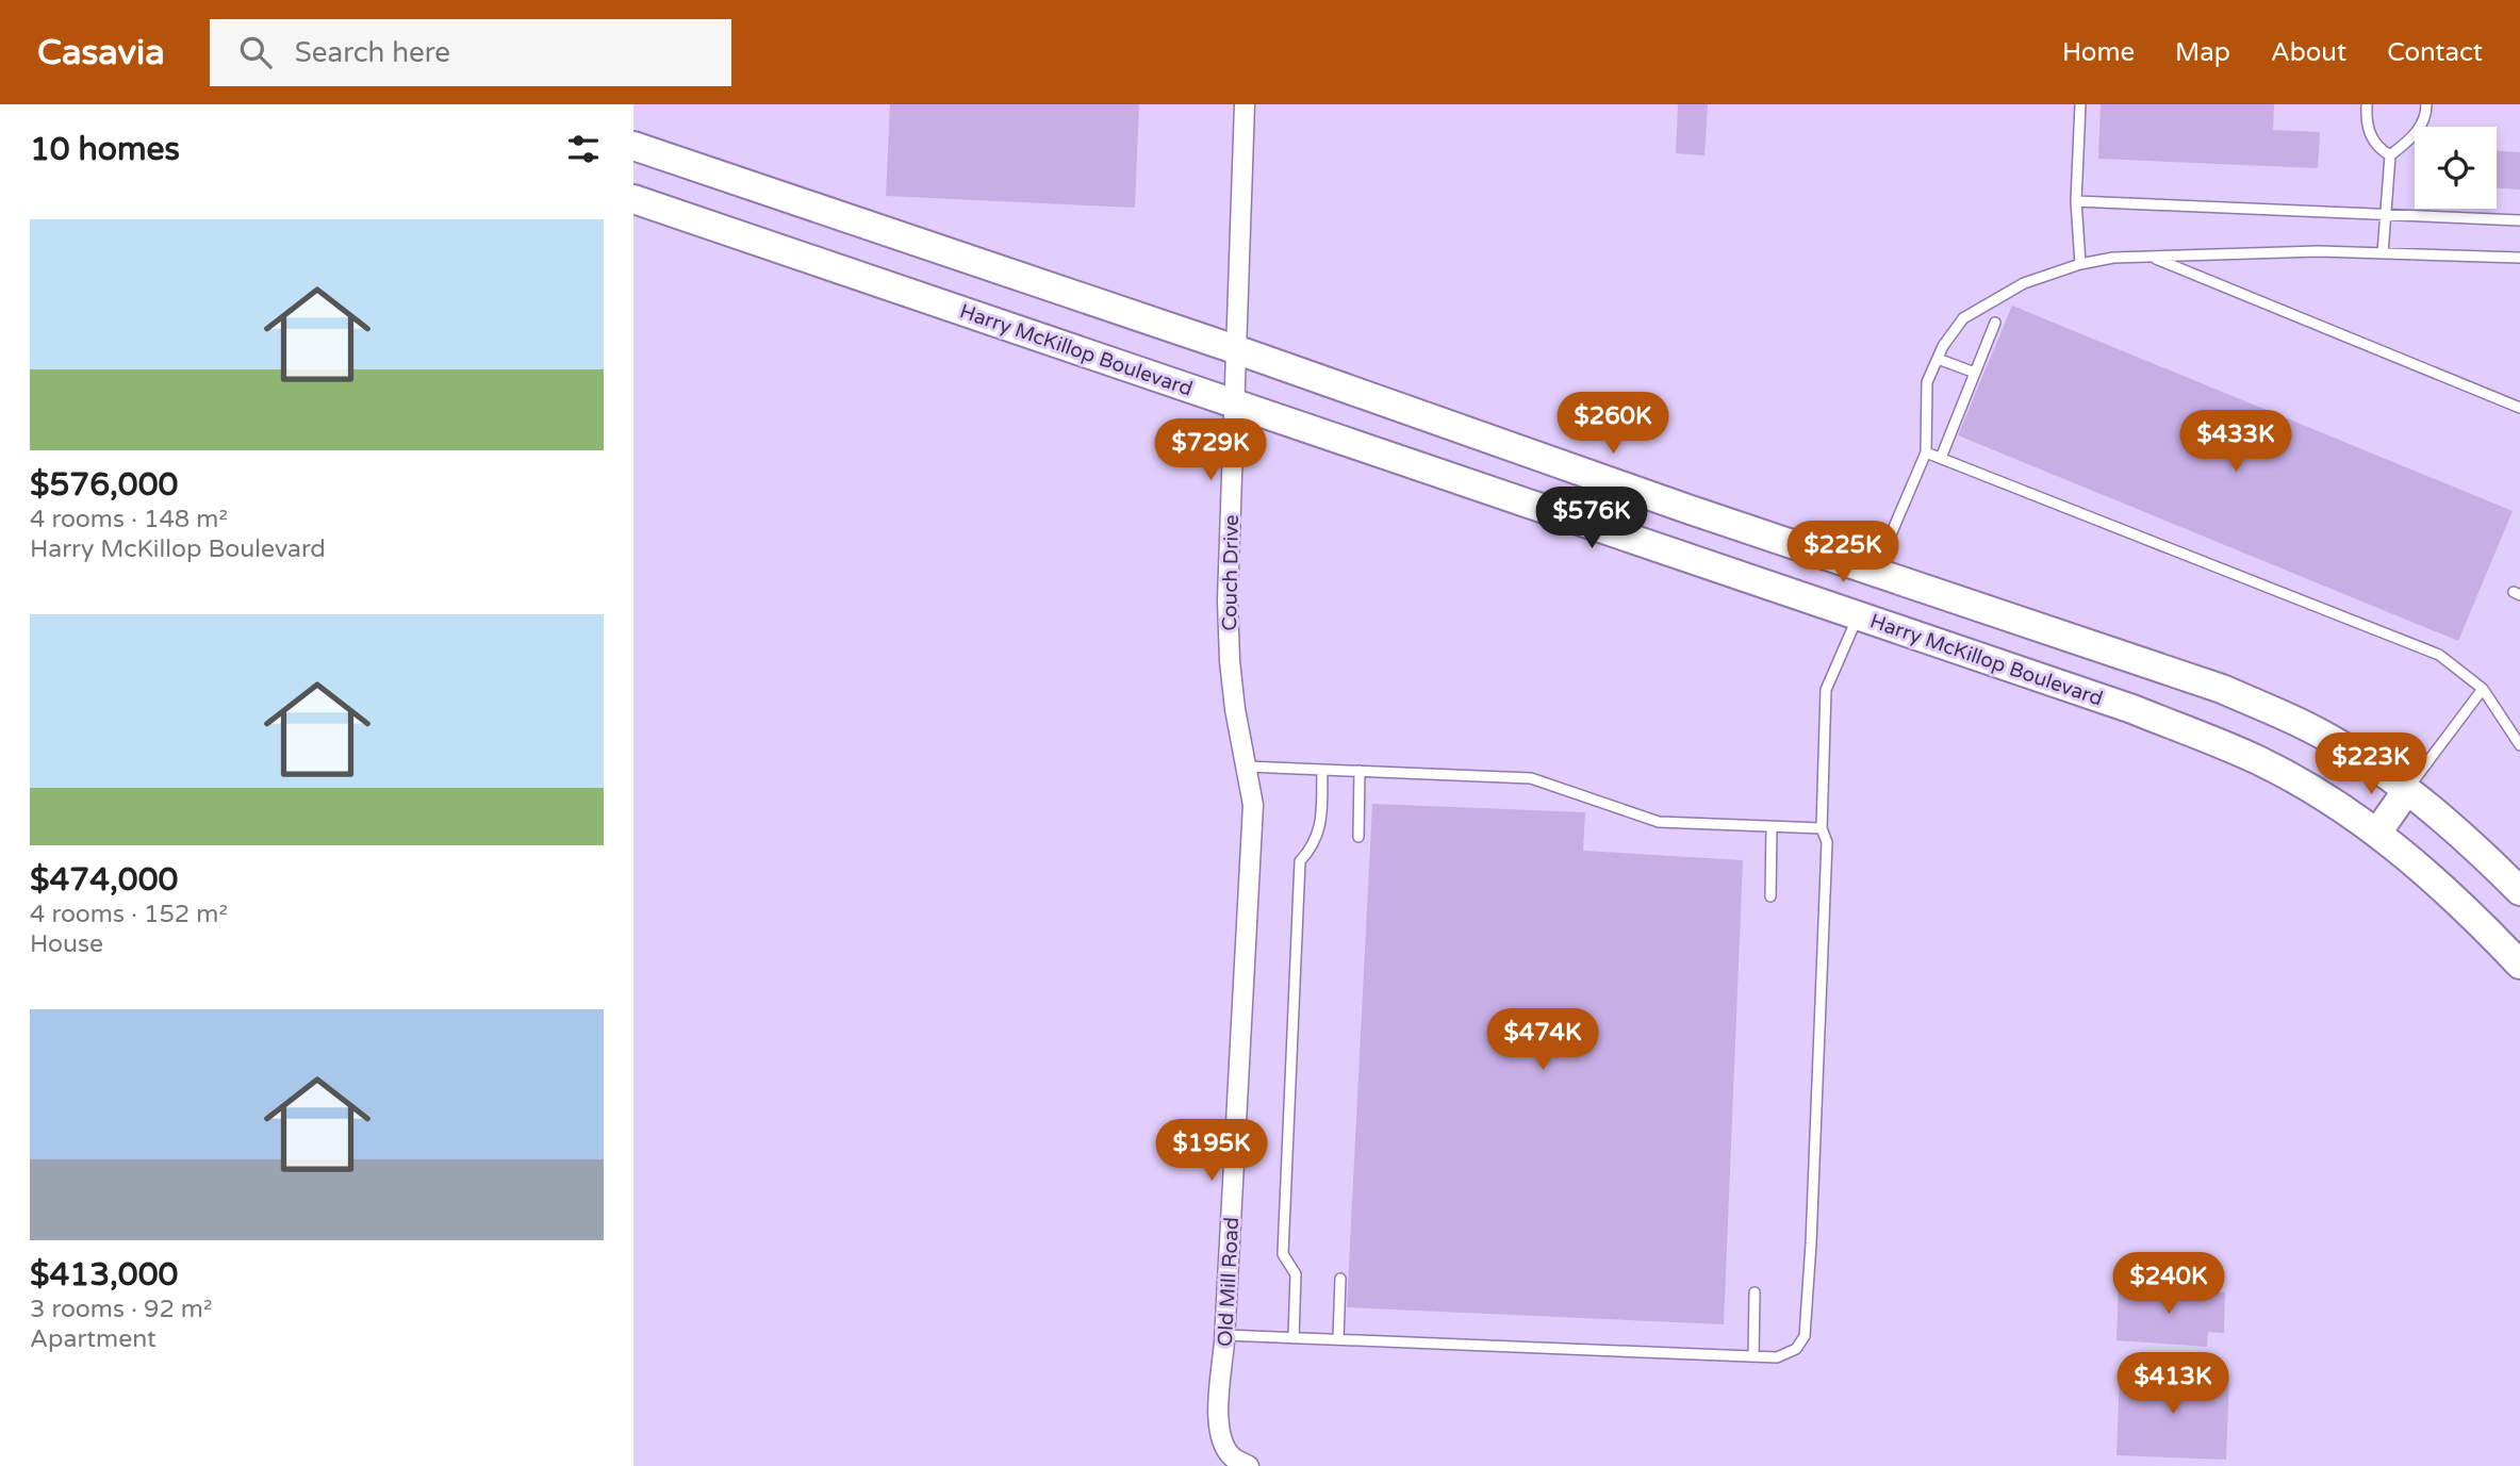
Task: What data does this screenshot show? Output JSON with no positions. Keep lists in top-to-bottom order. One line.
{"streets":{"main road":["Harry McKillop Boulevard"],"street":["Couch Drive","Old Mill Road"]},"crossings":[["Harry McKillop Boulevard","Couch Drive"],["Couch Drive","Old Mill Road"]],"page":{"header":"Casavia","search":"Search here","nav":["Home","Map","About","Contact"],"heading":"10 homes","list":[{"name":"$576,000","note":"4 rooms · 148 m² · Harry McKillop Boulevard"},{"name":"$474,000","note":"4 rooms · 152 m² · House"},{"name":"$413,000","note":"3 rooms · 92 m² · Apartment"}],"price":["$260K","$433K","$729K","$576K","$225K","$223K","$474K","$195K","$240K","$413K"]}}
